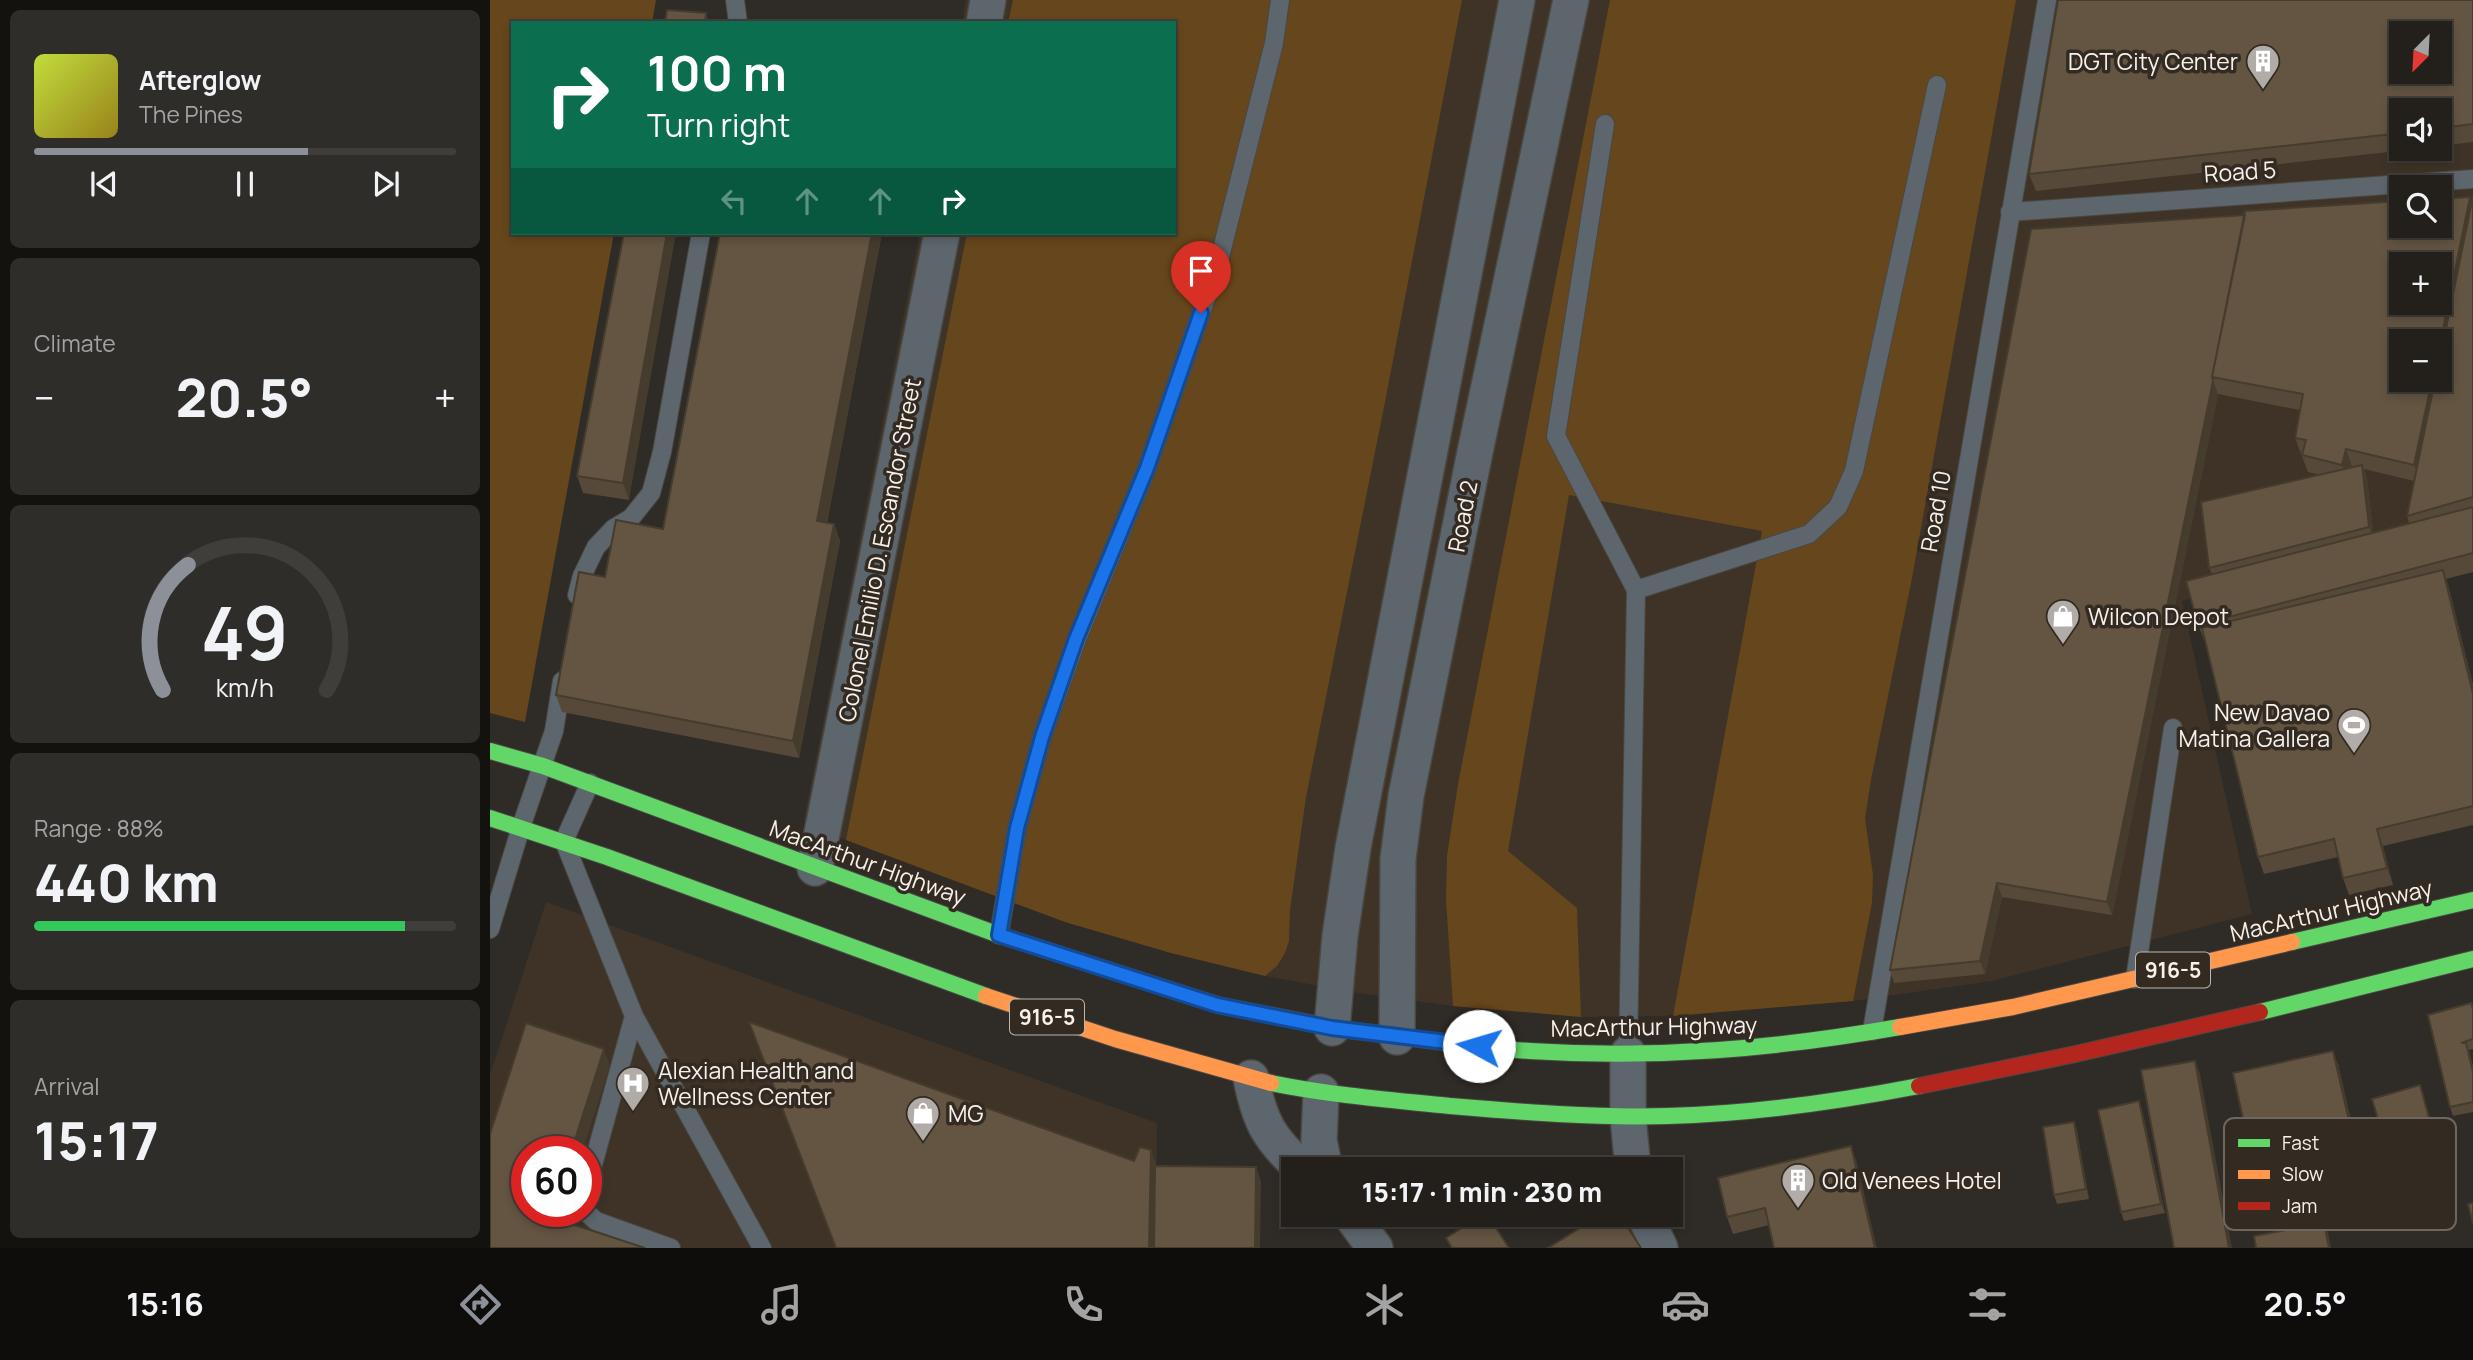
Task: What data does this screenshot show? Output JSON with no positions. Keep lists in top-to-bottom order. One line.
{"streets":{"main road":["MacArthur Highway","916-5"],"street":["Road 2","Colonel Emilio D. Escandor Street"],"lane":["Road 5","Road 10"]},"crossings":[["Road 5","Road 10"],["Road 10","MacArthur Highway"],["Road 2","MacArthur Highway"],["Colonel Emilio D. Escandor Street","MacArthur Highway"]],"places":{"building":["DGT City Center","Old Venees Hotel"],"shop":["Wilcon Depot","MG"],"sports":["New Davao Matina Gallera"],"hospital":["Alexian Health and Wellness Center"]},"legend":["Fast","Slow","Jam"],"north":"bottom left","page":{"map_buttons":["+","−"],"turn":["100 m","Turn right"],"song":["Afterglow","The Pines"],"tile":["Climate",["Range · 88%","440 km"],["Arrival","15:17"]],"heat":["−","20.5°","+"],"limit":"60","trip":"15:17 · 1 min · 230 m","tabs":["15:16","20.5°"],"gauge":["49","km/h"]}}
